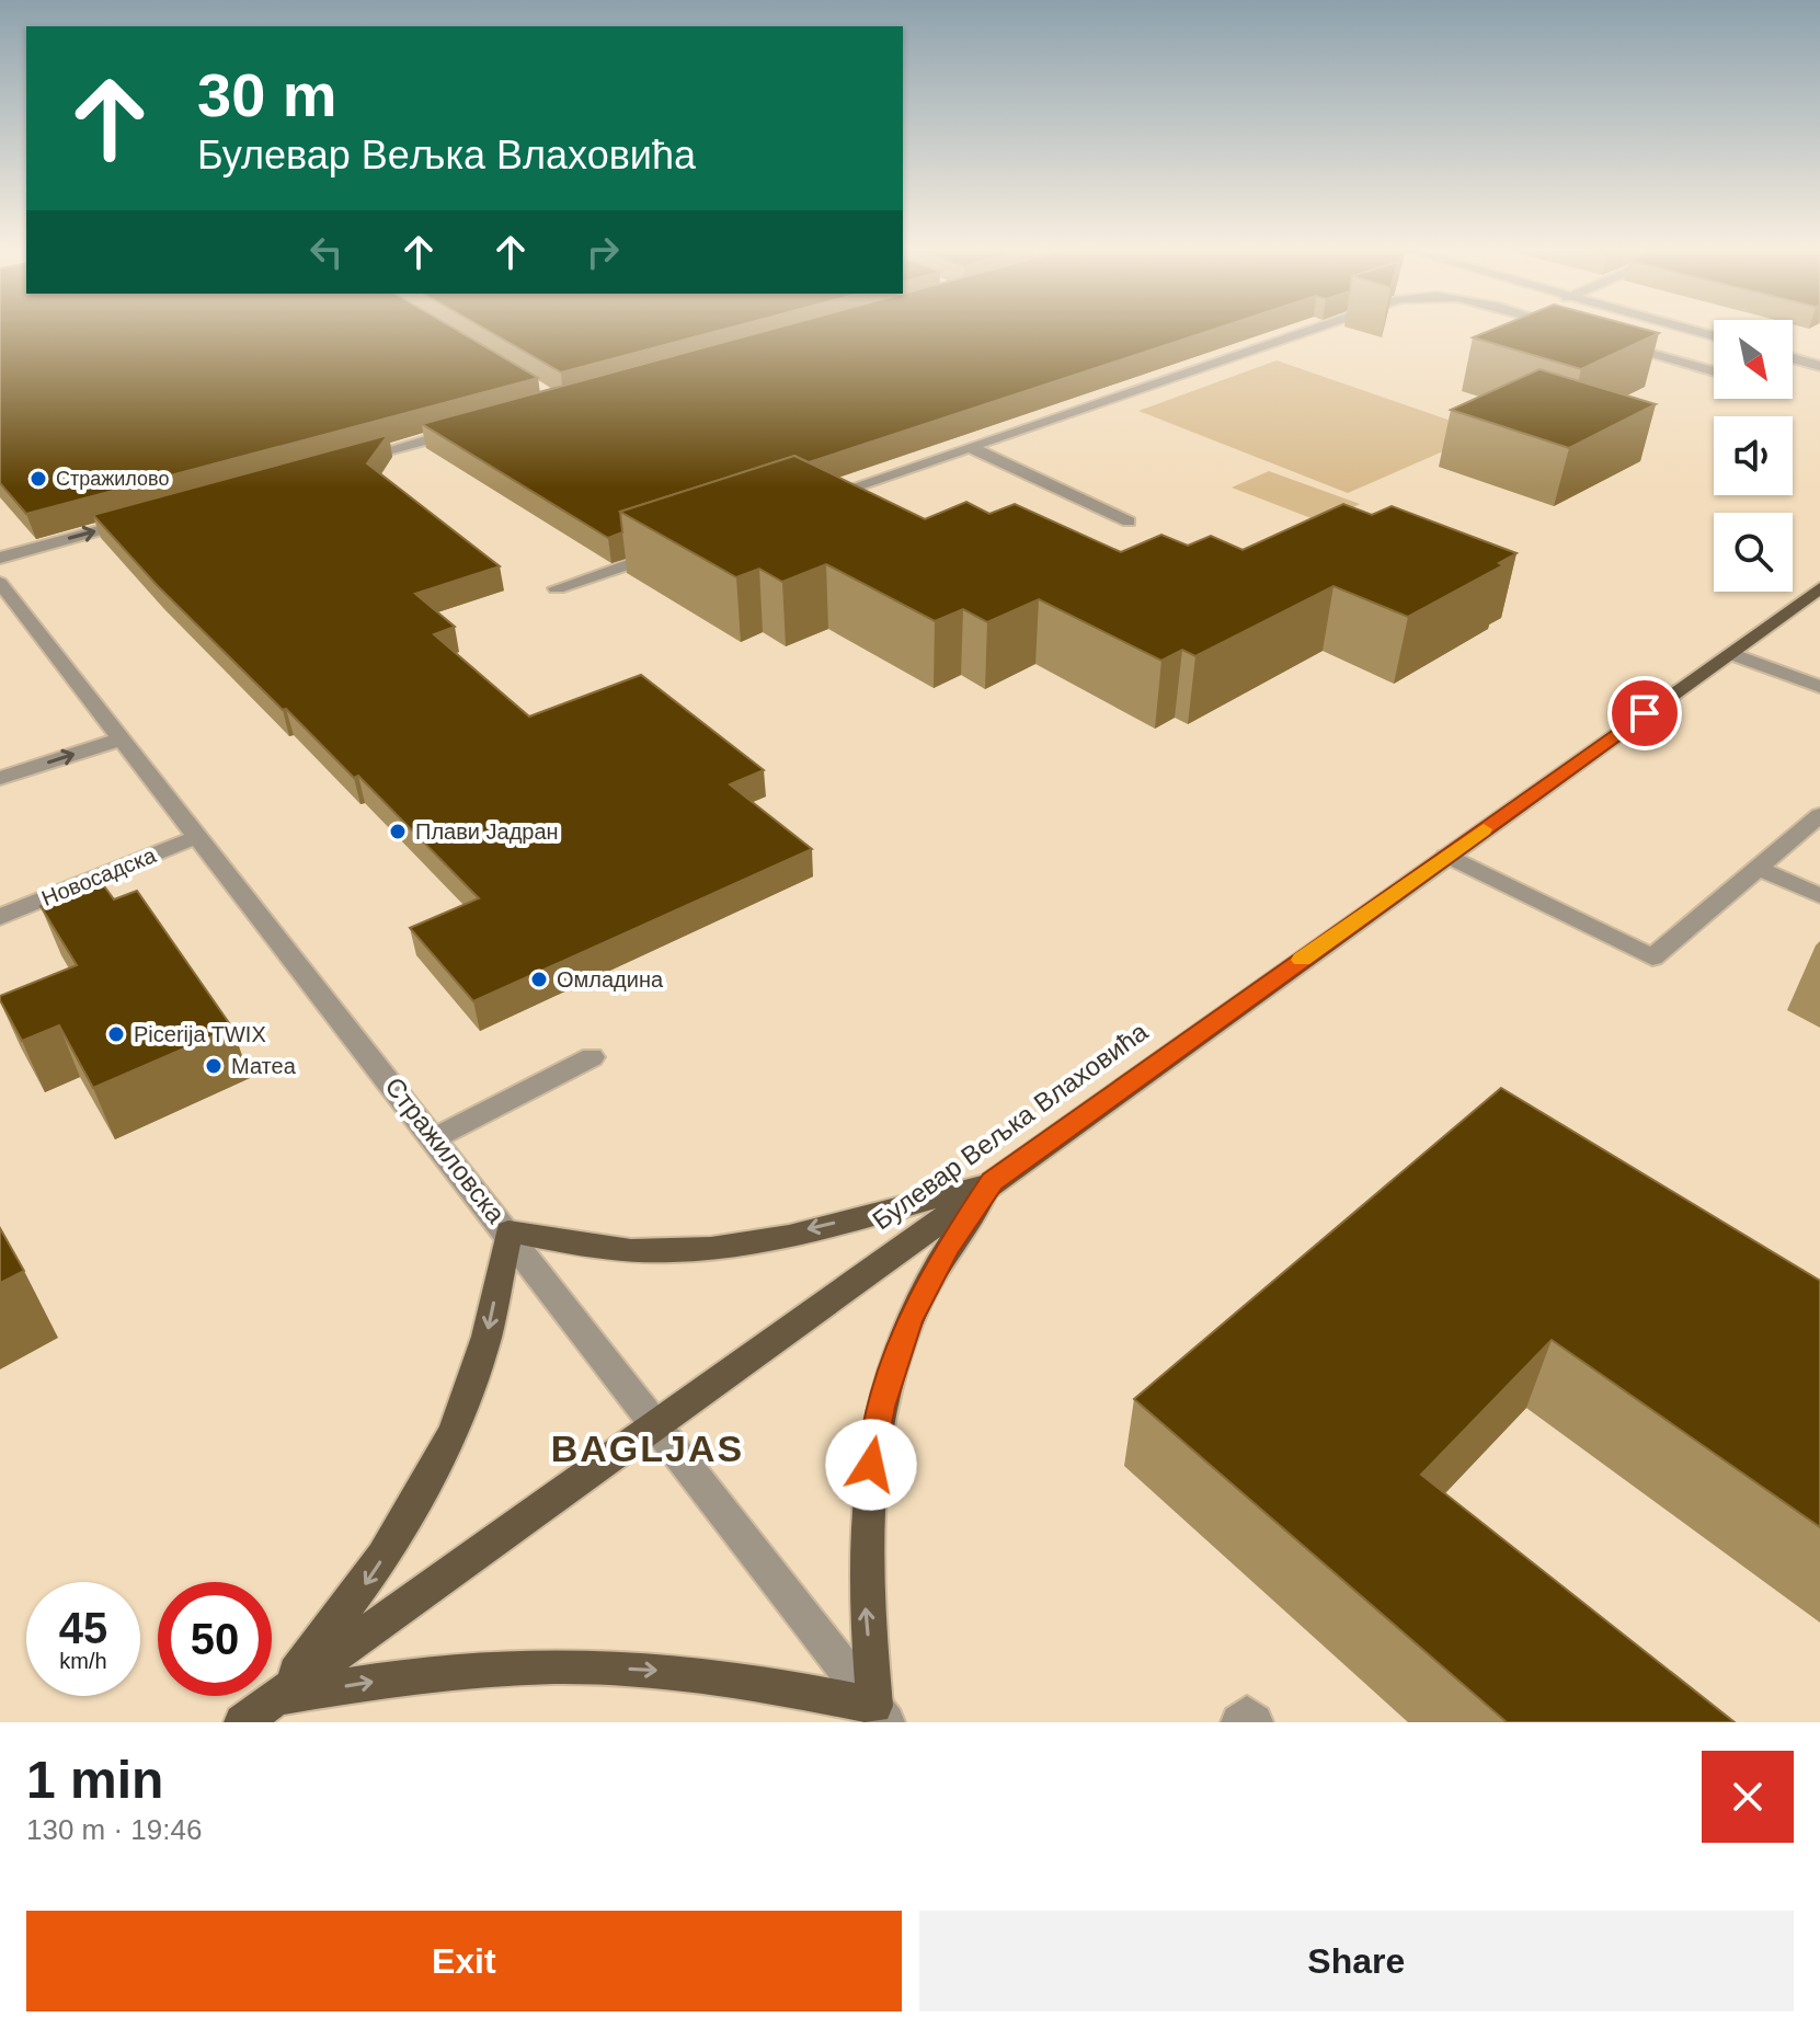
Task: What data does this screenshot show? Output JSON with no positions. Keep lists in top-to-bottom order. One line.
{"streets":{"main road":["Булевар Вељка Влаховића"],"street":["Новосадска","Стражиловска"]},"crossings":[["Новосадска","Стражиловска"],["Булевар Вељка Влаховића","Стражиловска"]],"districts":["BAGLJAS"],"places":["Стражилово","Плави Јадран","Омладина","Picerija TWIX","Матеа"],"north":"bottom right","page":{"turn":["30 m","Булевар Вељка Влаховића"],"speed":"45 km/h","limit":"50","heading":["1 min","130 m · 19:46"],"buttons":["Exit","Share"]}}
